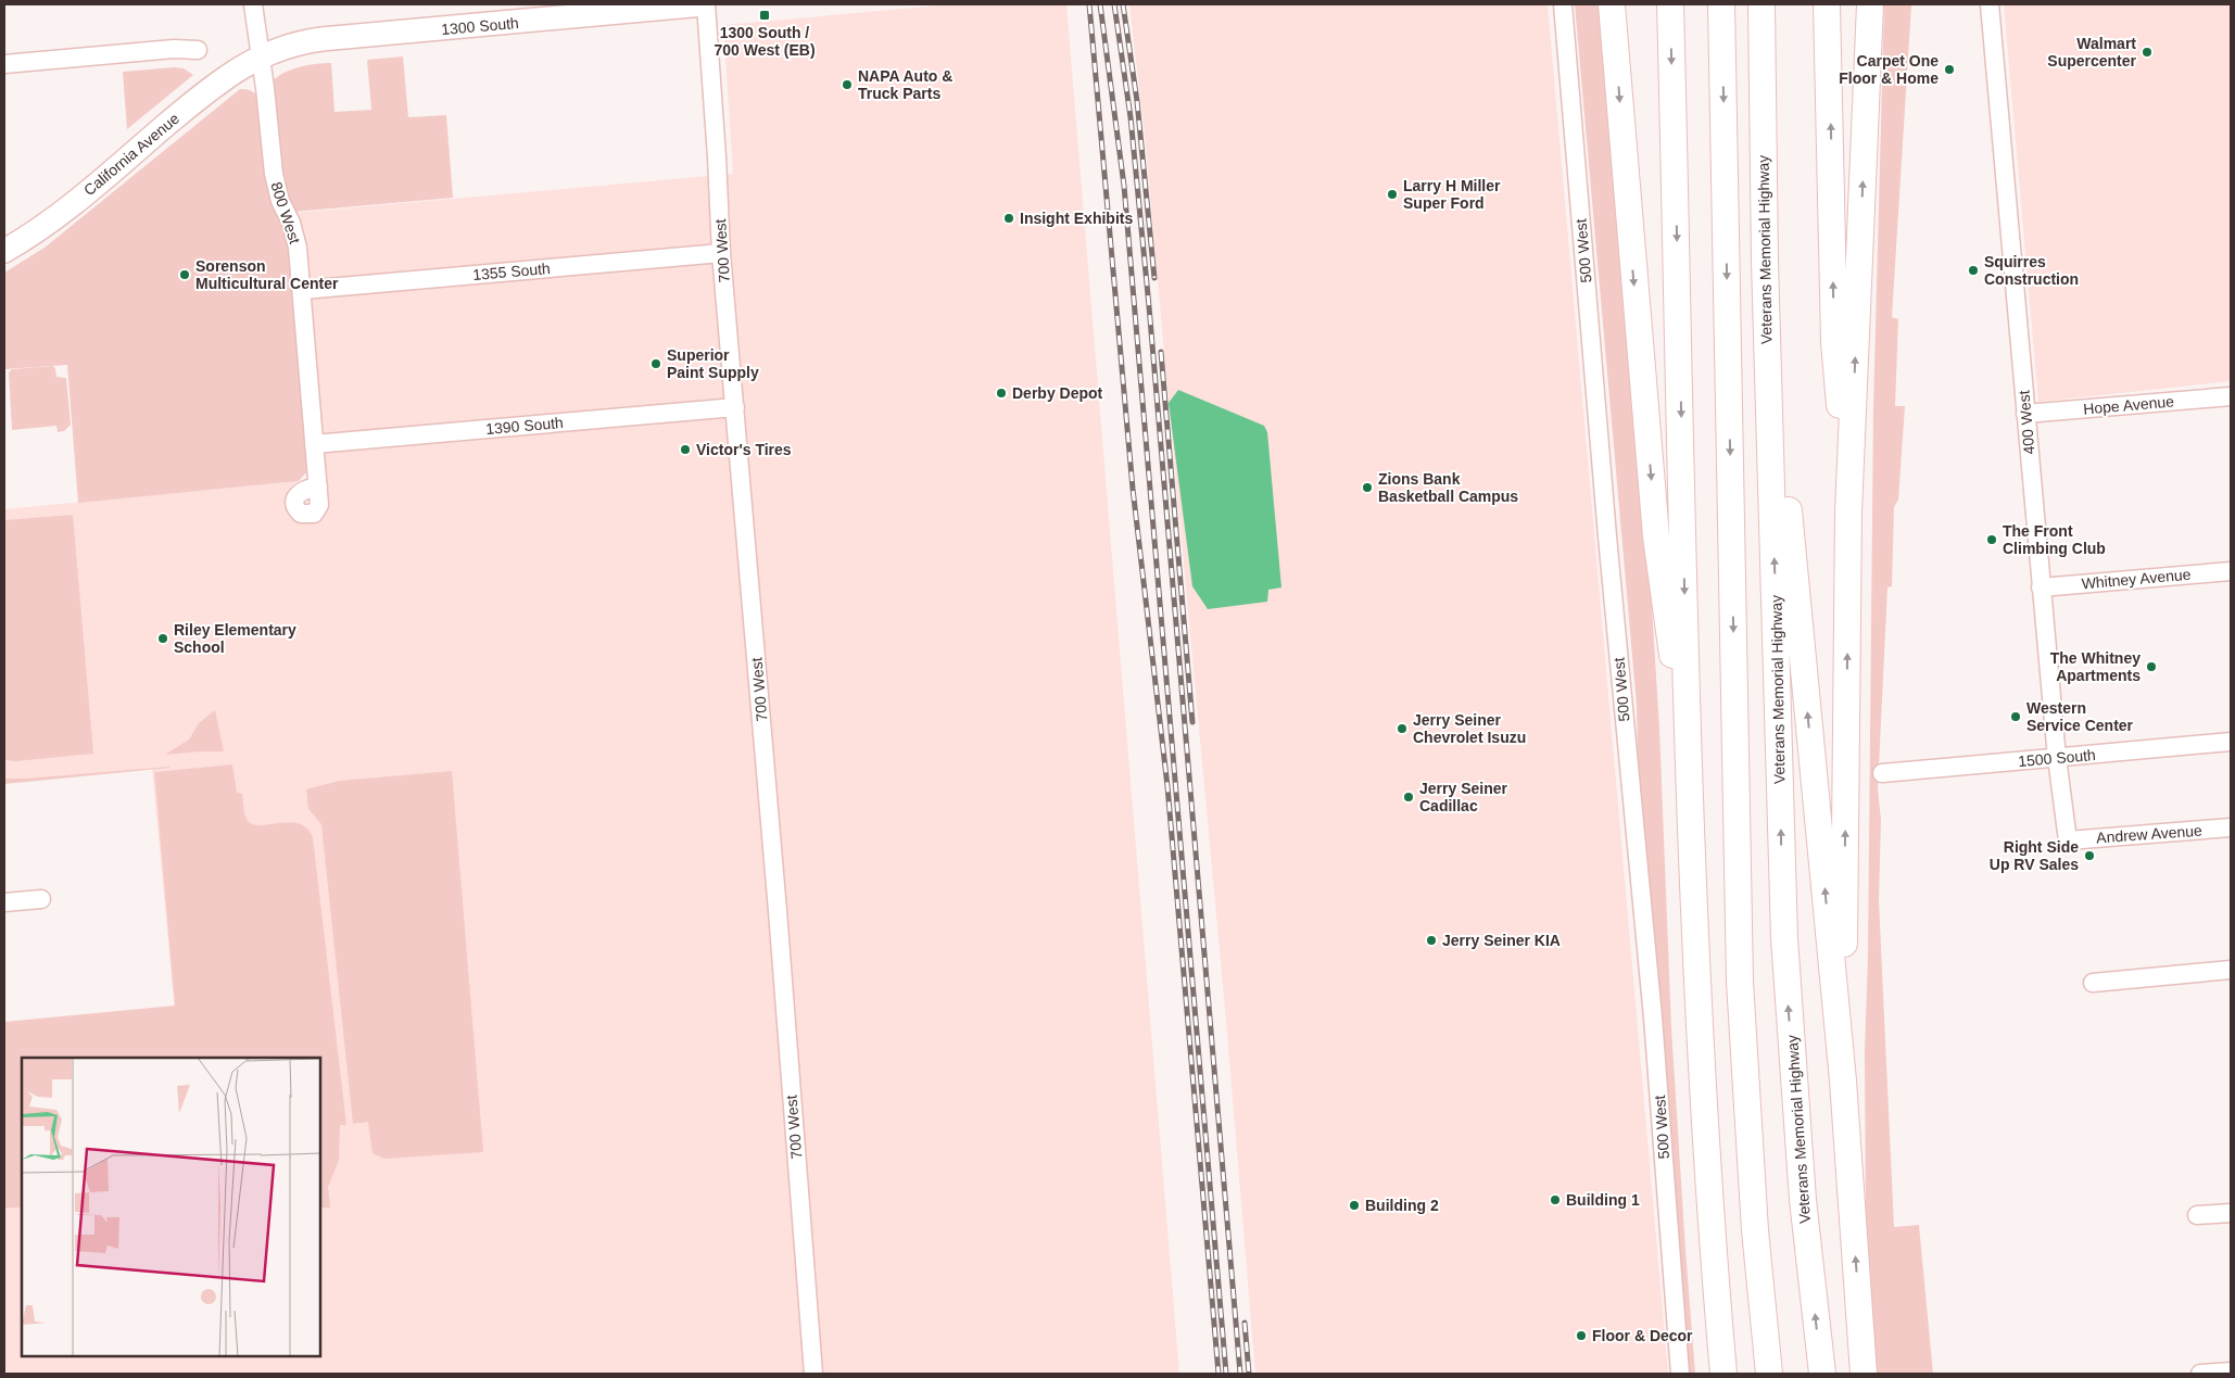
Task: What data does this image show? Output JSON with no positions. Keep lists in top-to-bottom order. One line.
{"streets":{"highway":["Veterans Memorial Highway"],"main road":["1300 South","California Avenue"],"street":["800 West","700 West","500 West","1355 South","Hope Avenue","400 West","1390 South","Whitney Avenue","1500 South","Andrew Avenue"]},"crossings":[["1300 South","California Avenue"],["1300 South","800 West"],["1300 South","700 West"],["California Avenue","800 West"],["800 West","1355 South"],["800 West","1390 South"],["700 West","1355 South"],["700 West","1390 South"],["Hope Avenue","400 West"],["400 West","Whitney Avenue"],["400 West","1500 South"],["400 West","Andrew Avenue"]],"places":{"transit":["1300 South / 700 West (EB)"],"other":["Walmart Supercenter","Carpet One Floor & Home","NAPA Auto & Truck Parts","Larry H Miller Super Ford","Insight Exhibits","Squirres Construction","Sorenson Multicultural Center","Superior Paint Supply","Derby Depot","Victor's Tires","Zions Bank Basketball Campus","The Front Climbing Club","Riley Elementary School","The Whitney Apartments","Western Service Center","Jerry Seiner Chevrolet Isuzu","Jerry Seiner Cadillac","Right Side Up RV Sales","Jerry Seiner KIA","Building 1","Building 2","Floor & Decor"]}}
